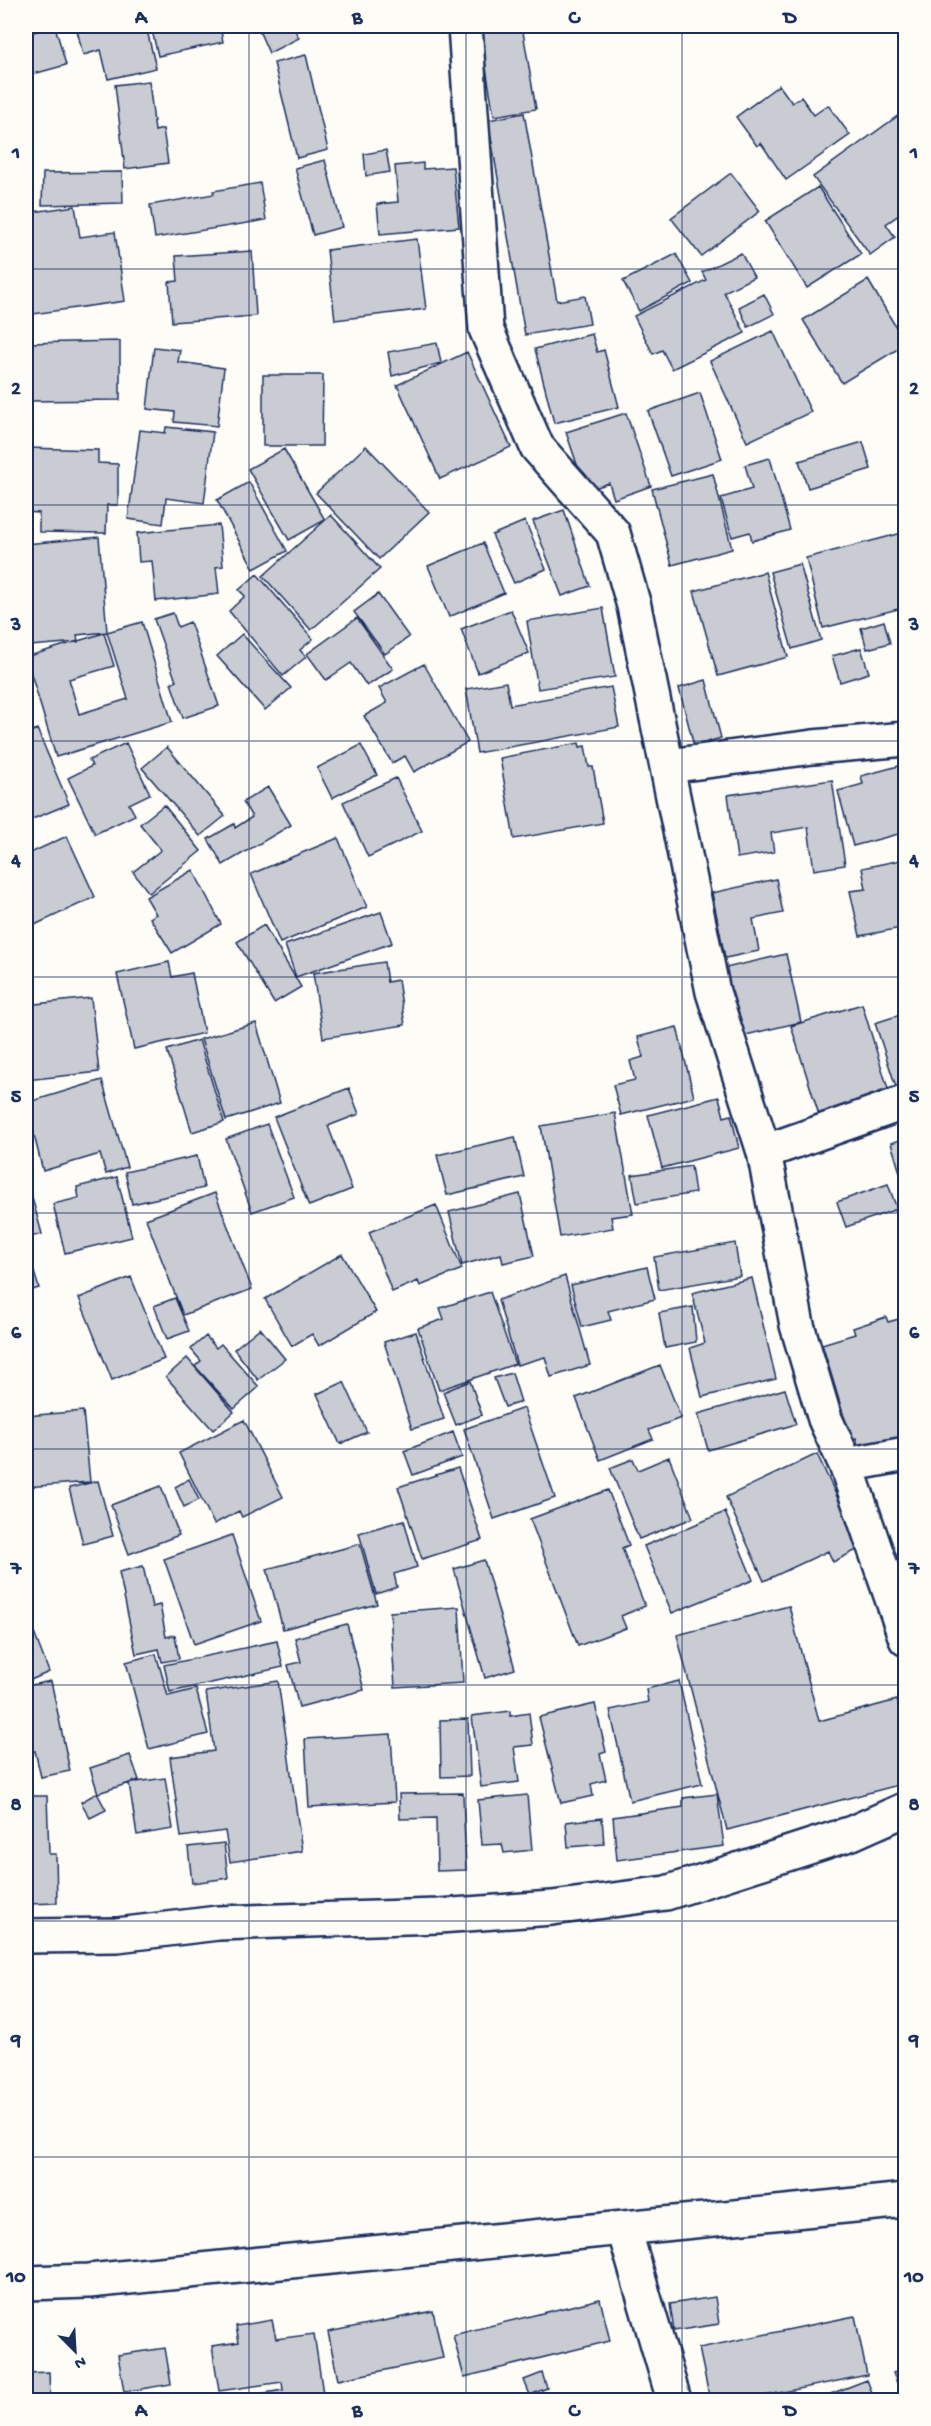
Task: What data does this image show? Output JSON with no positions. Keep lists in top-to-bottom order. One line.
{"north":"bottom right","grid":{"columns":["A","B","C","D"],"rows":["1","2","3","4","5","6","7","8","9","10"]}}
